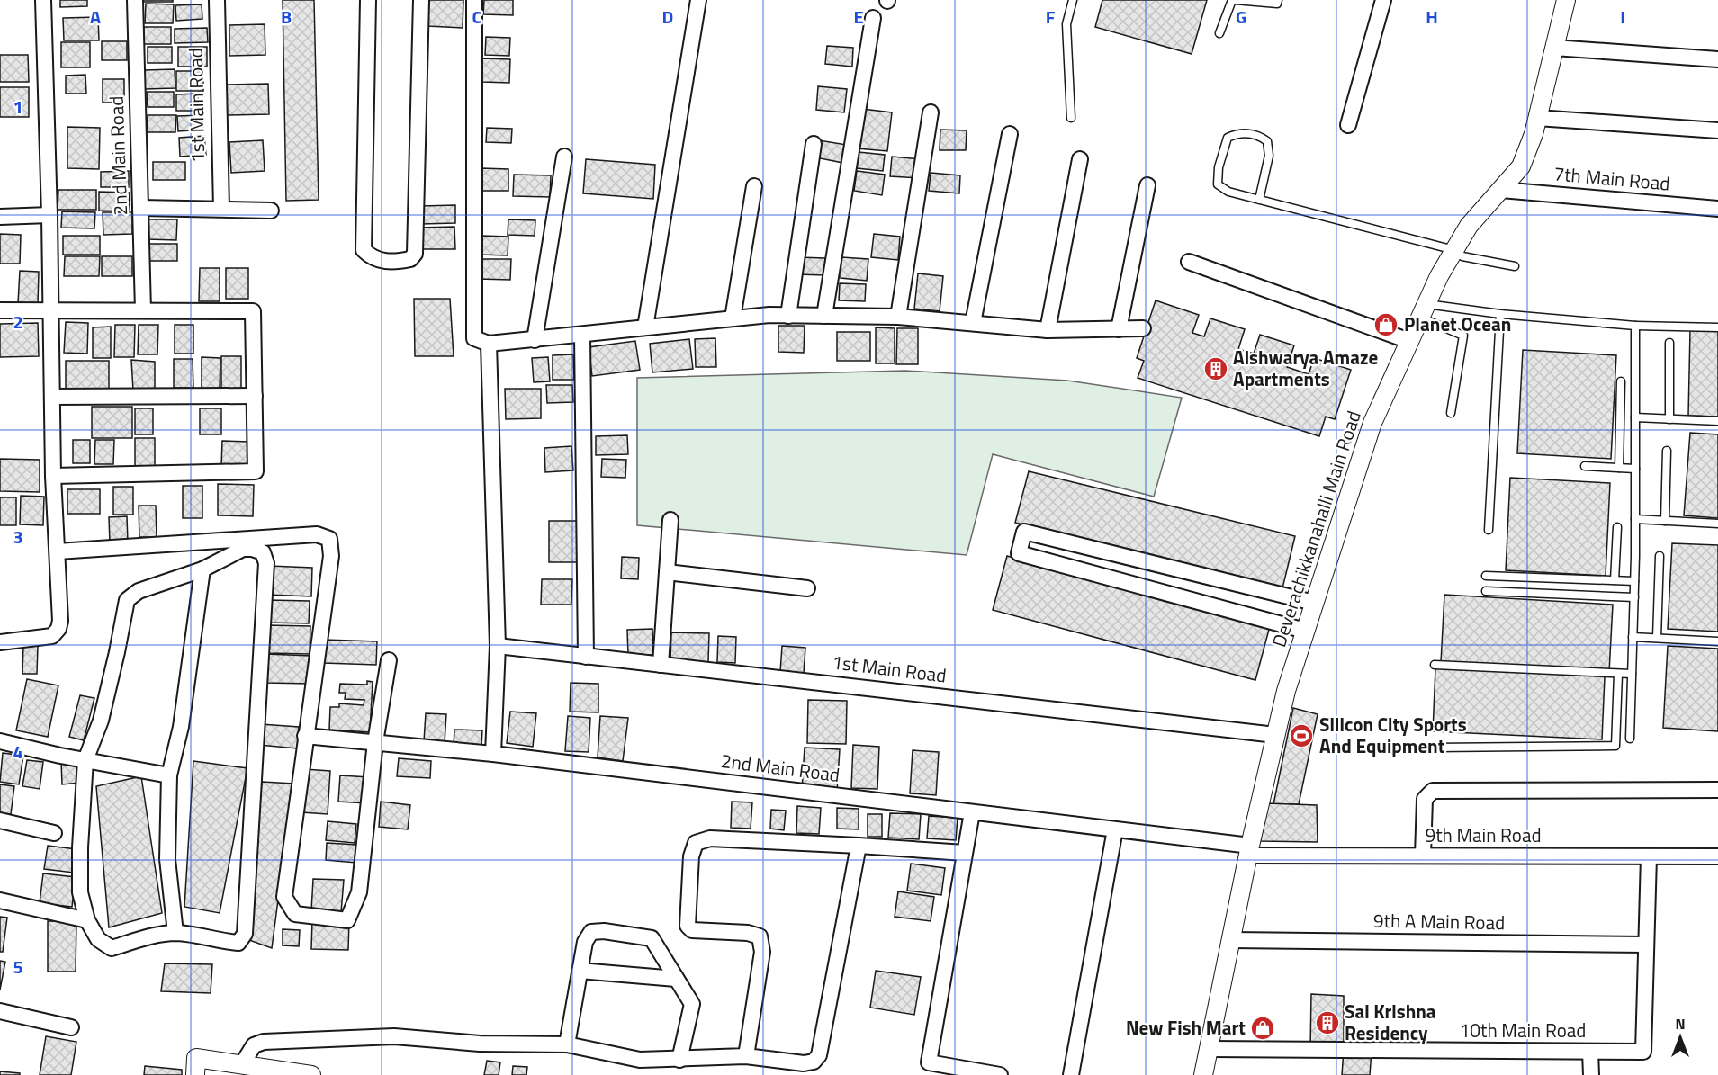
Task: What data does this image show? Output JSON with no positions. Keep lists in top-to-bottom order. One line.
{"streets":{"street":["1st Main Road","2nd Main Road","7th Main Road","Deverachikkanahalli Main Road","9th Main Road","9th A Main Road","10th Main Road"]},"crossings":[["1st Main Road","Deverachikkanahalli Main Road"],["2nd Main Road","Deverachikkanahalli Main Road"],["2nd Main Road","9th Main Road"],["7th Main Road","Deverachikkanahalli Main Road"],["Deverachikkanahalli Main Road","9th Main Road"],["Deverachikkanahalli Main Road","9th A Main Road"],["Deverachikkanahalli Main Road","10th Main Road"],["9th A Main Road","10th Main Road"]],"places":{"shop":["Planet Ocean","New Fish Mart"],"building":["Aishwarya Amaze Apartments","Sai Krishna Residency"],"sports":["Silicon City Sports And Equipment"]},"north":"top","grid":{"columns":["A","B","C","D","E","F","G","H","I"],"rows":["1","2","3","4","5"]}}
